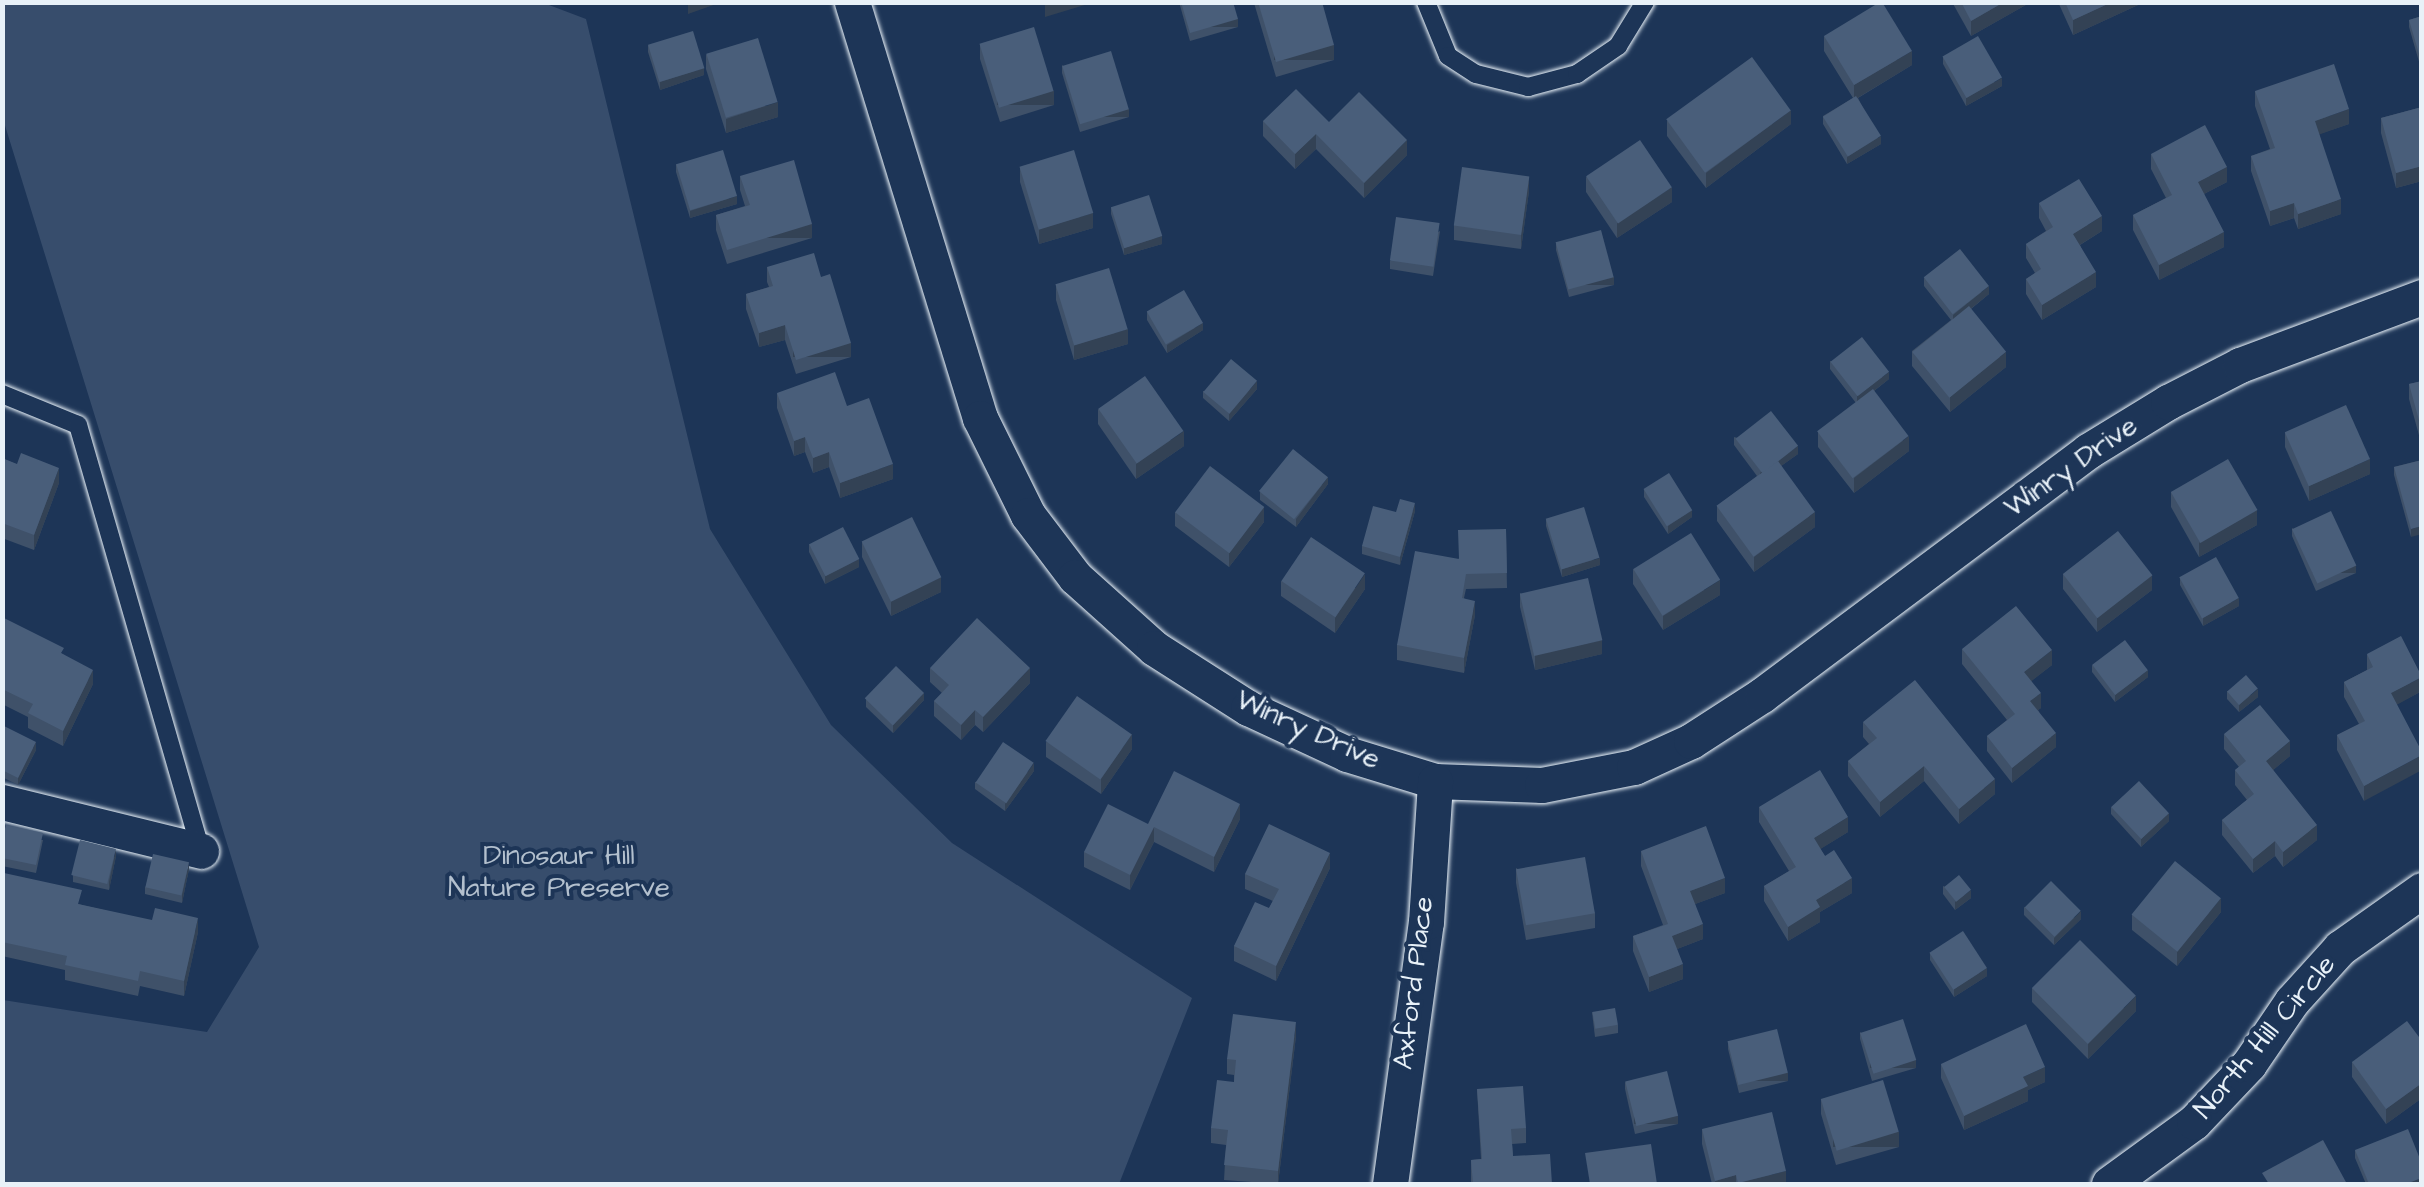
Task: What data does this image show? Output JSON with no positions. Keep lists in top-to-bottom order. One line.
{"streets":{"street":["Winry Drive","Axford Place","North Hill Circle"]},"crossings":[["Winry Drive","Axford Place"]],"parks":["Dinosaur Hill Nature Preserve"]}
